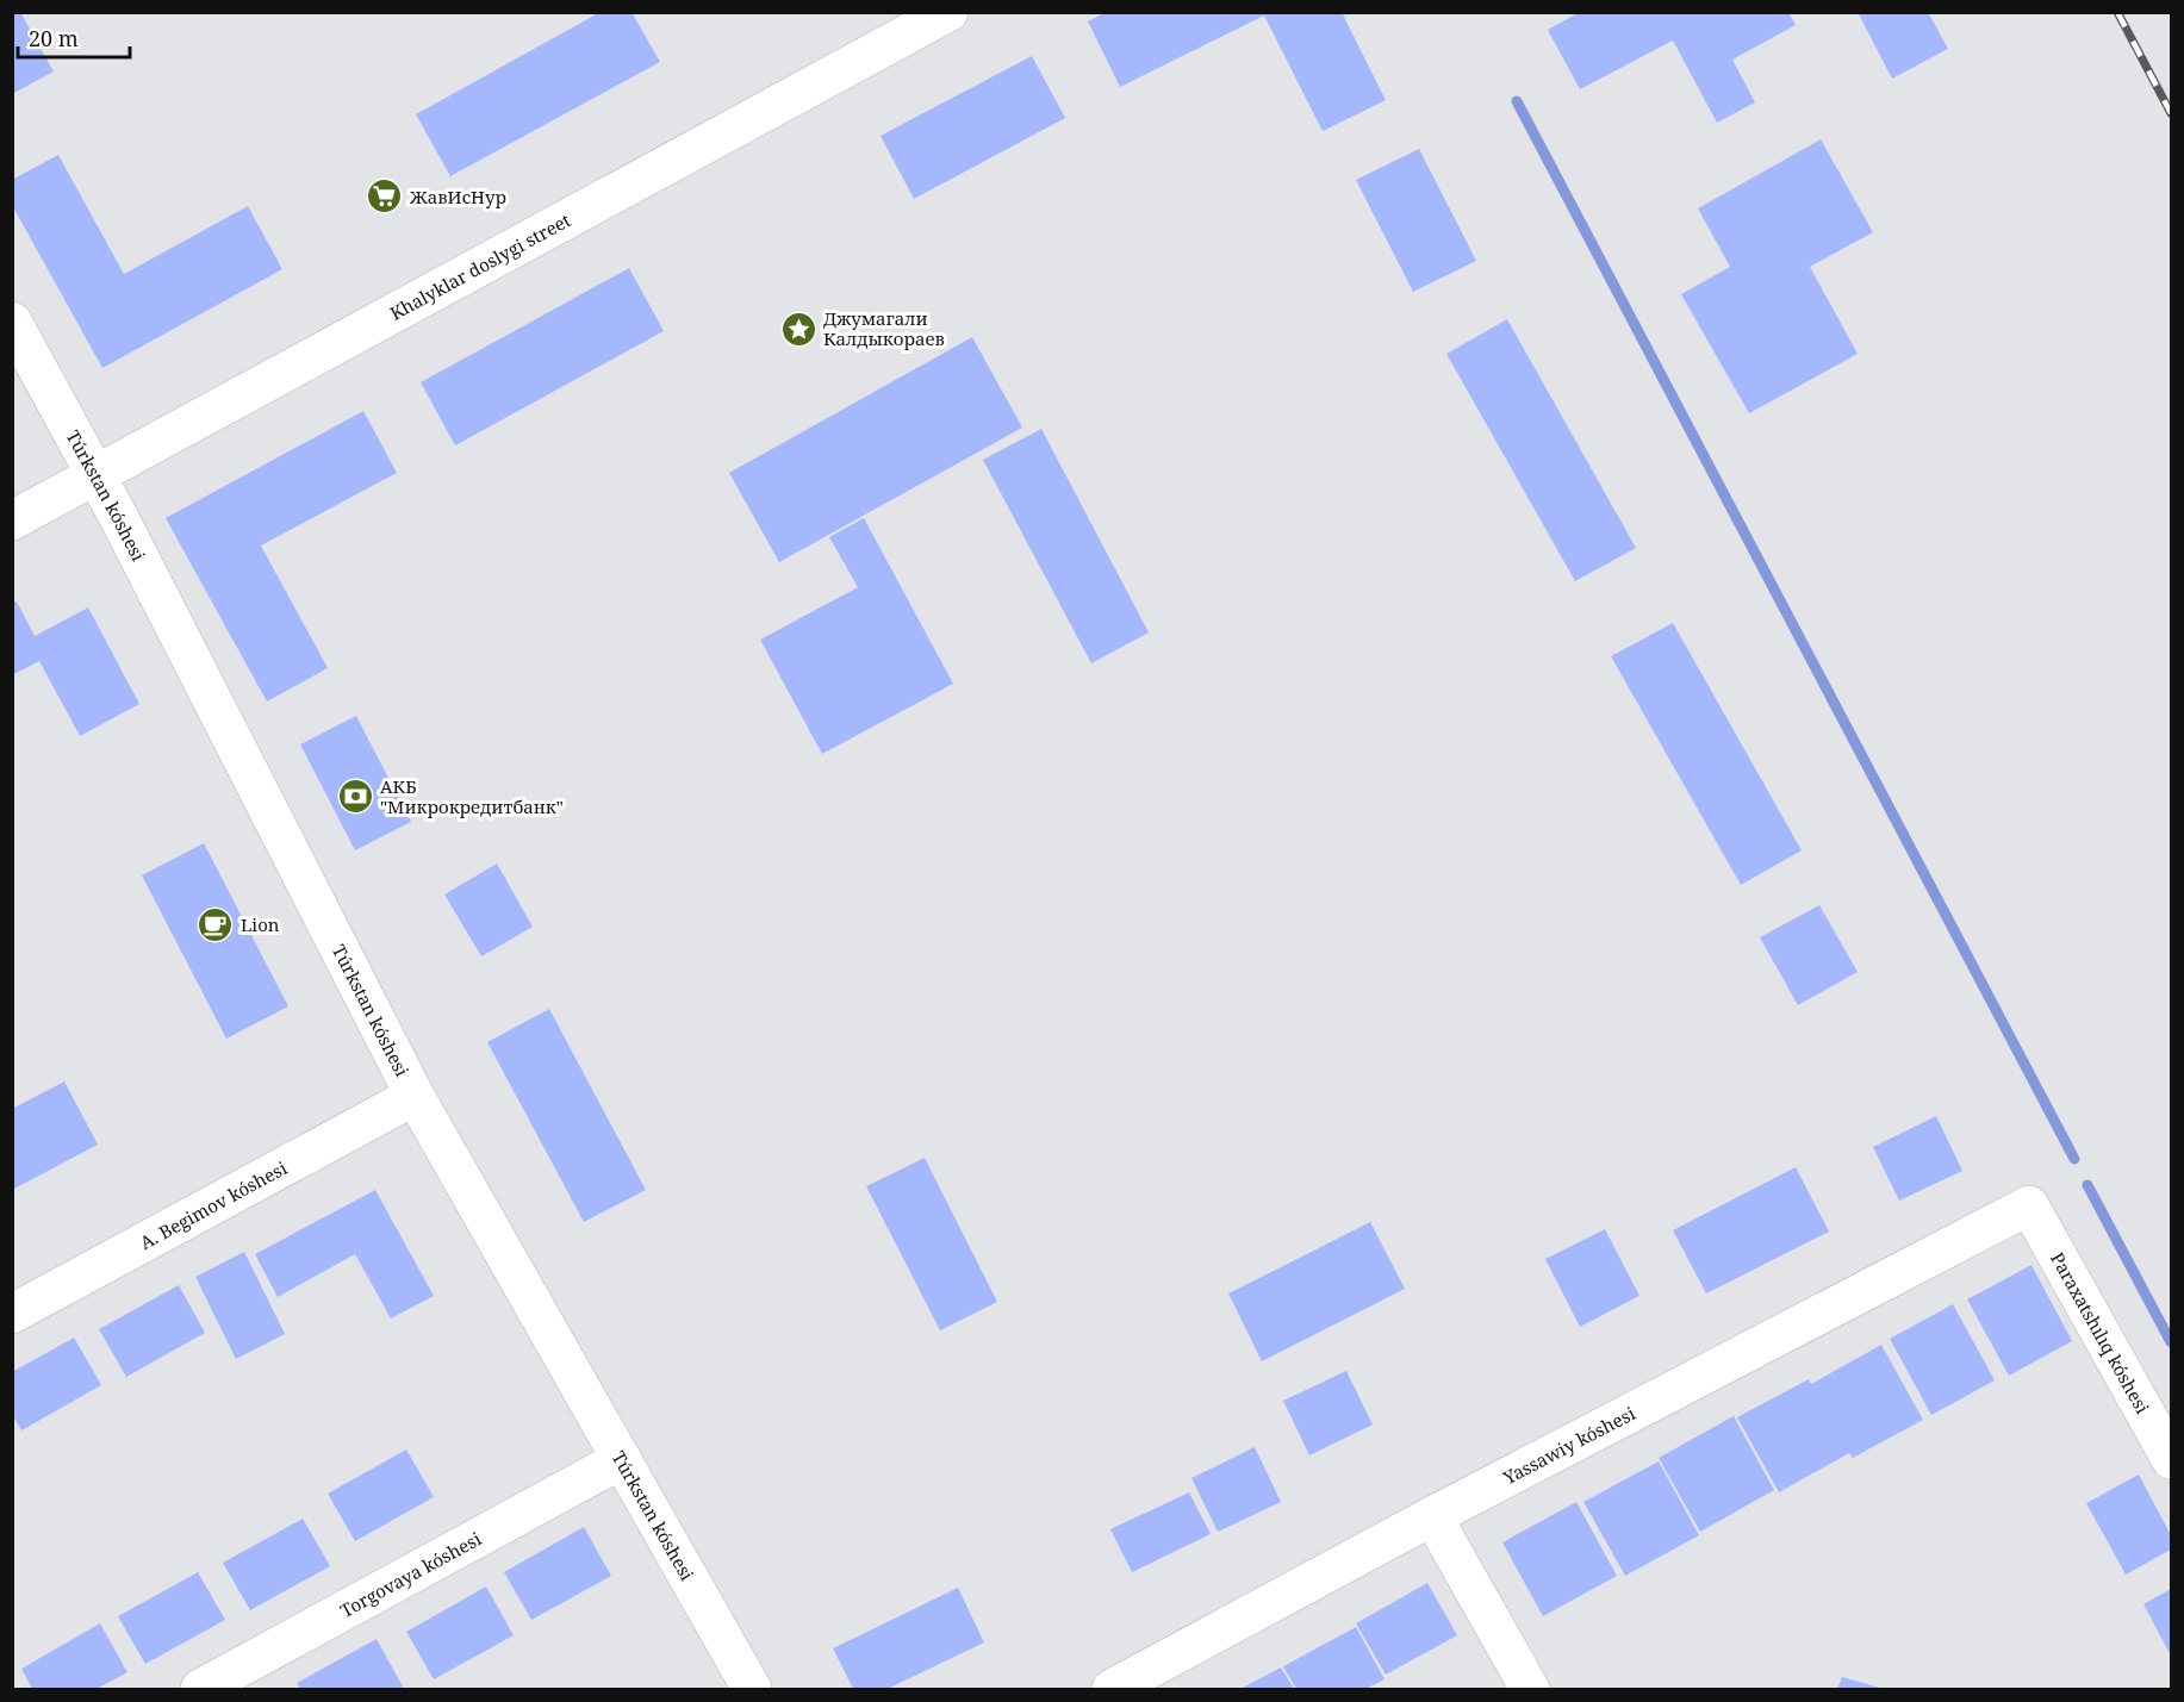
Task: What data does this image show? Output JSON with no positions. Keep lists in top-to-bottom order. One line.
{"streets":{"street":["Khalyklar doslygi street","Túrkstan kóshesi","A. Begimov kóshesi","Paraxatshılıq kóshesi","Yassawiy kóshesi","Torgovaya kóshesi"]},"crossings":[["Khalyklar doslygi street","Túrkstan kóshesi"],["Túrkstan kóshesi","A. Begimov kóshesi"],["Túrkstan kóshesi","Torgovaya kóshesi"],["Paraxatshılıq kóshesi","Yassawiy kóshesi"]],"places":{"supermarket":["ЖавИсНур"],"place":["Джумагали Калдыкораев"],"bank":["АКБ \"Микрокредитбанк\""],"cafe":["Lion"]},"scale_bar":"20 m"}
